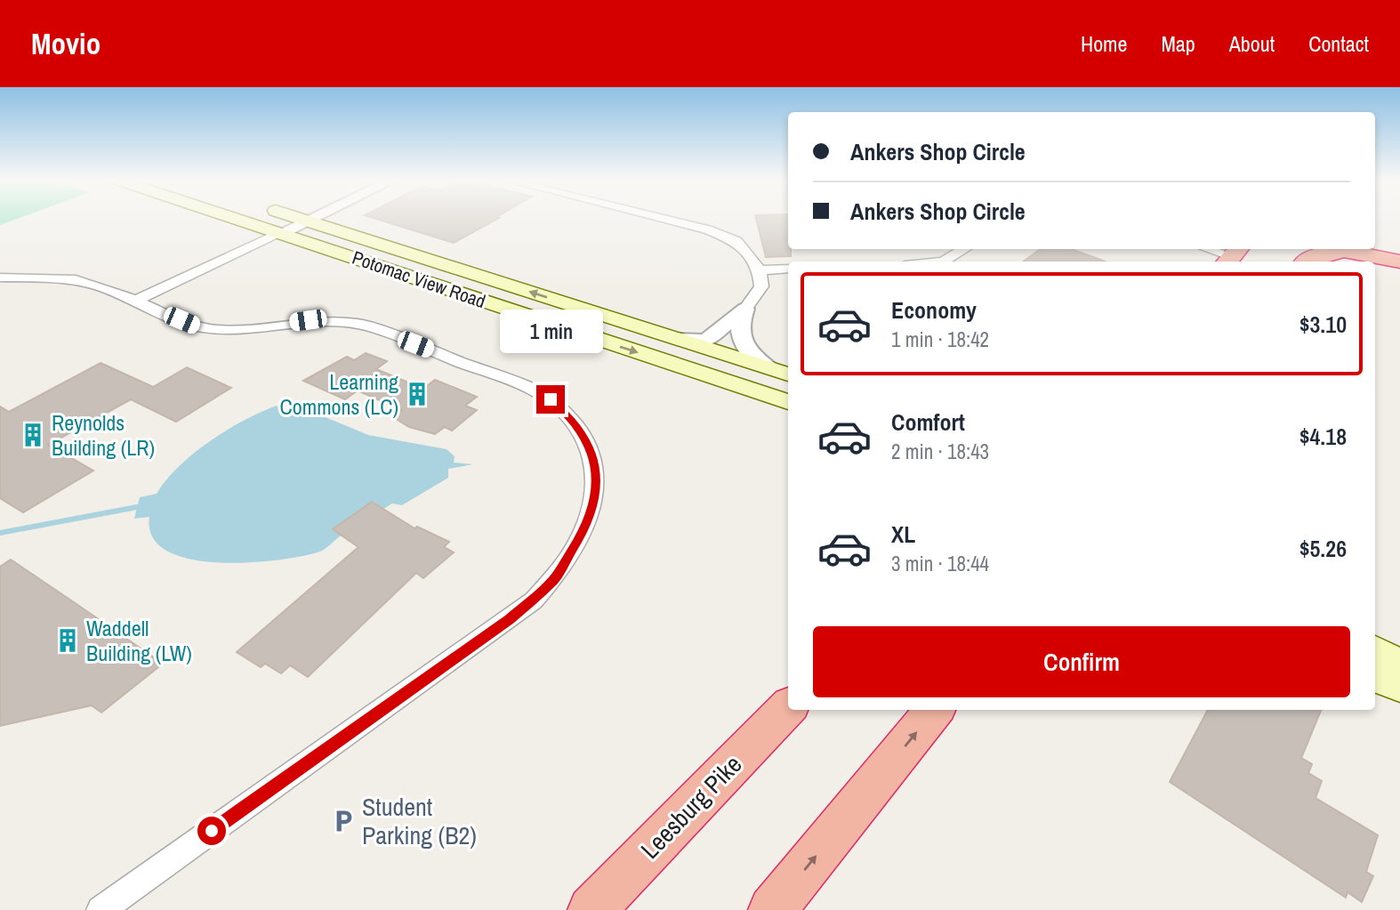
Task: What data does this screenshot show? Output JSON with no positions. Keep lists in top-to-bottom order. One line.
{"streets":{"highway":["Leesburg Pike"],"main road":["Potomac View Road"]},"places":{"building":["Learning Commons (LC)","Reynolds Building (LR)","Waddell Building (LW)"],"parking":["Student Parking (B2)"]},"page":{"header":"Movio","nav":["Home","Map","About","Contact"],"banner":["Ankers Shop Circle","Ankers Shop Circle"],"list":[{"name":"Economy","note":"1 min · 18:42","value":"$3.10"},{"name":"Comfort","note":"2 min · 18:43","value":"$4.18"},{"name":"XL","note":"3 min · 18:44","value":"$5.26"}],"bubble":"1 min","buttons":"Confirm"}}
